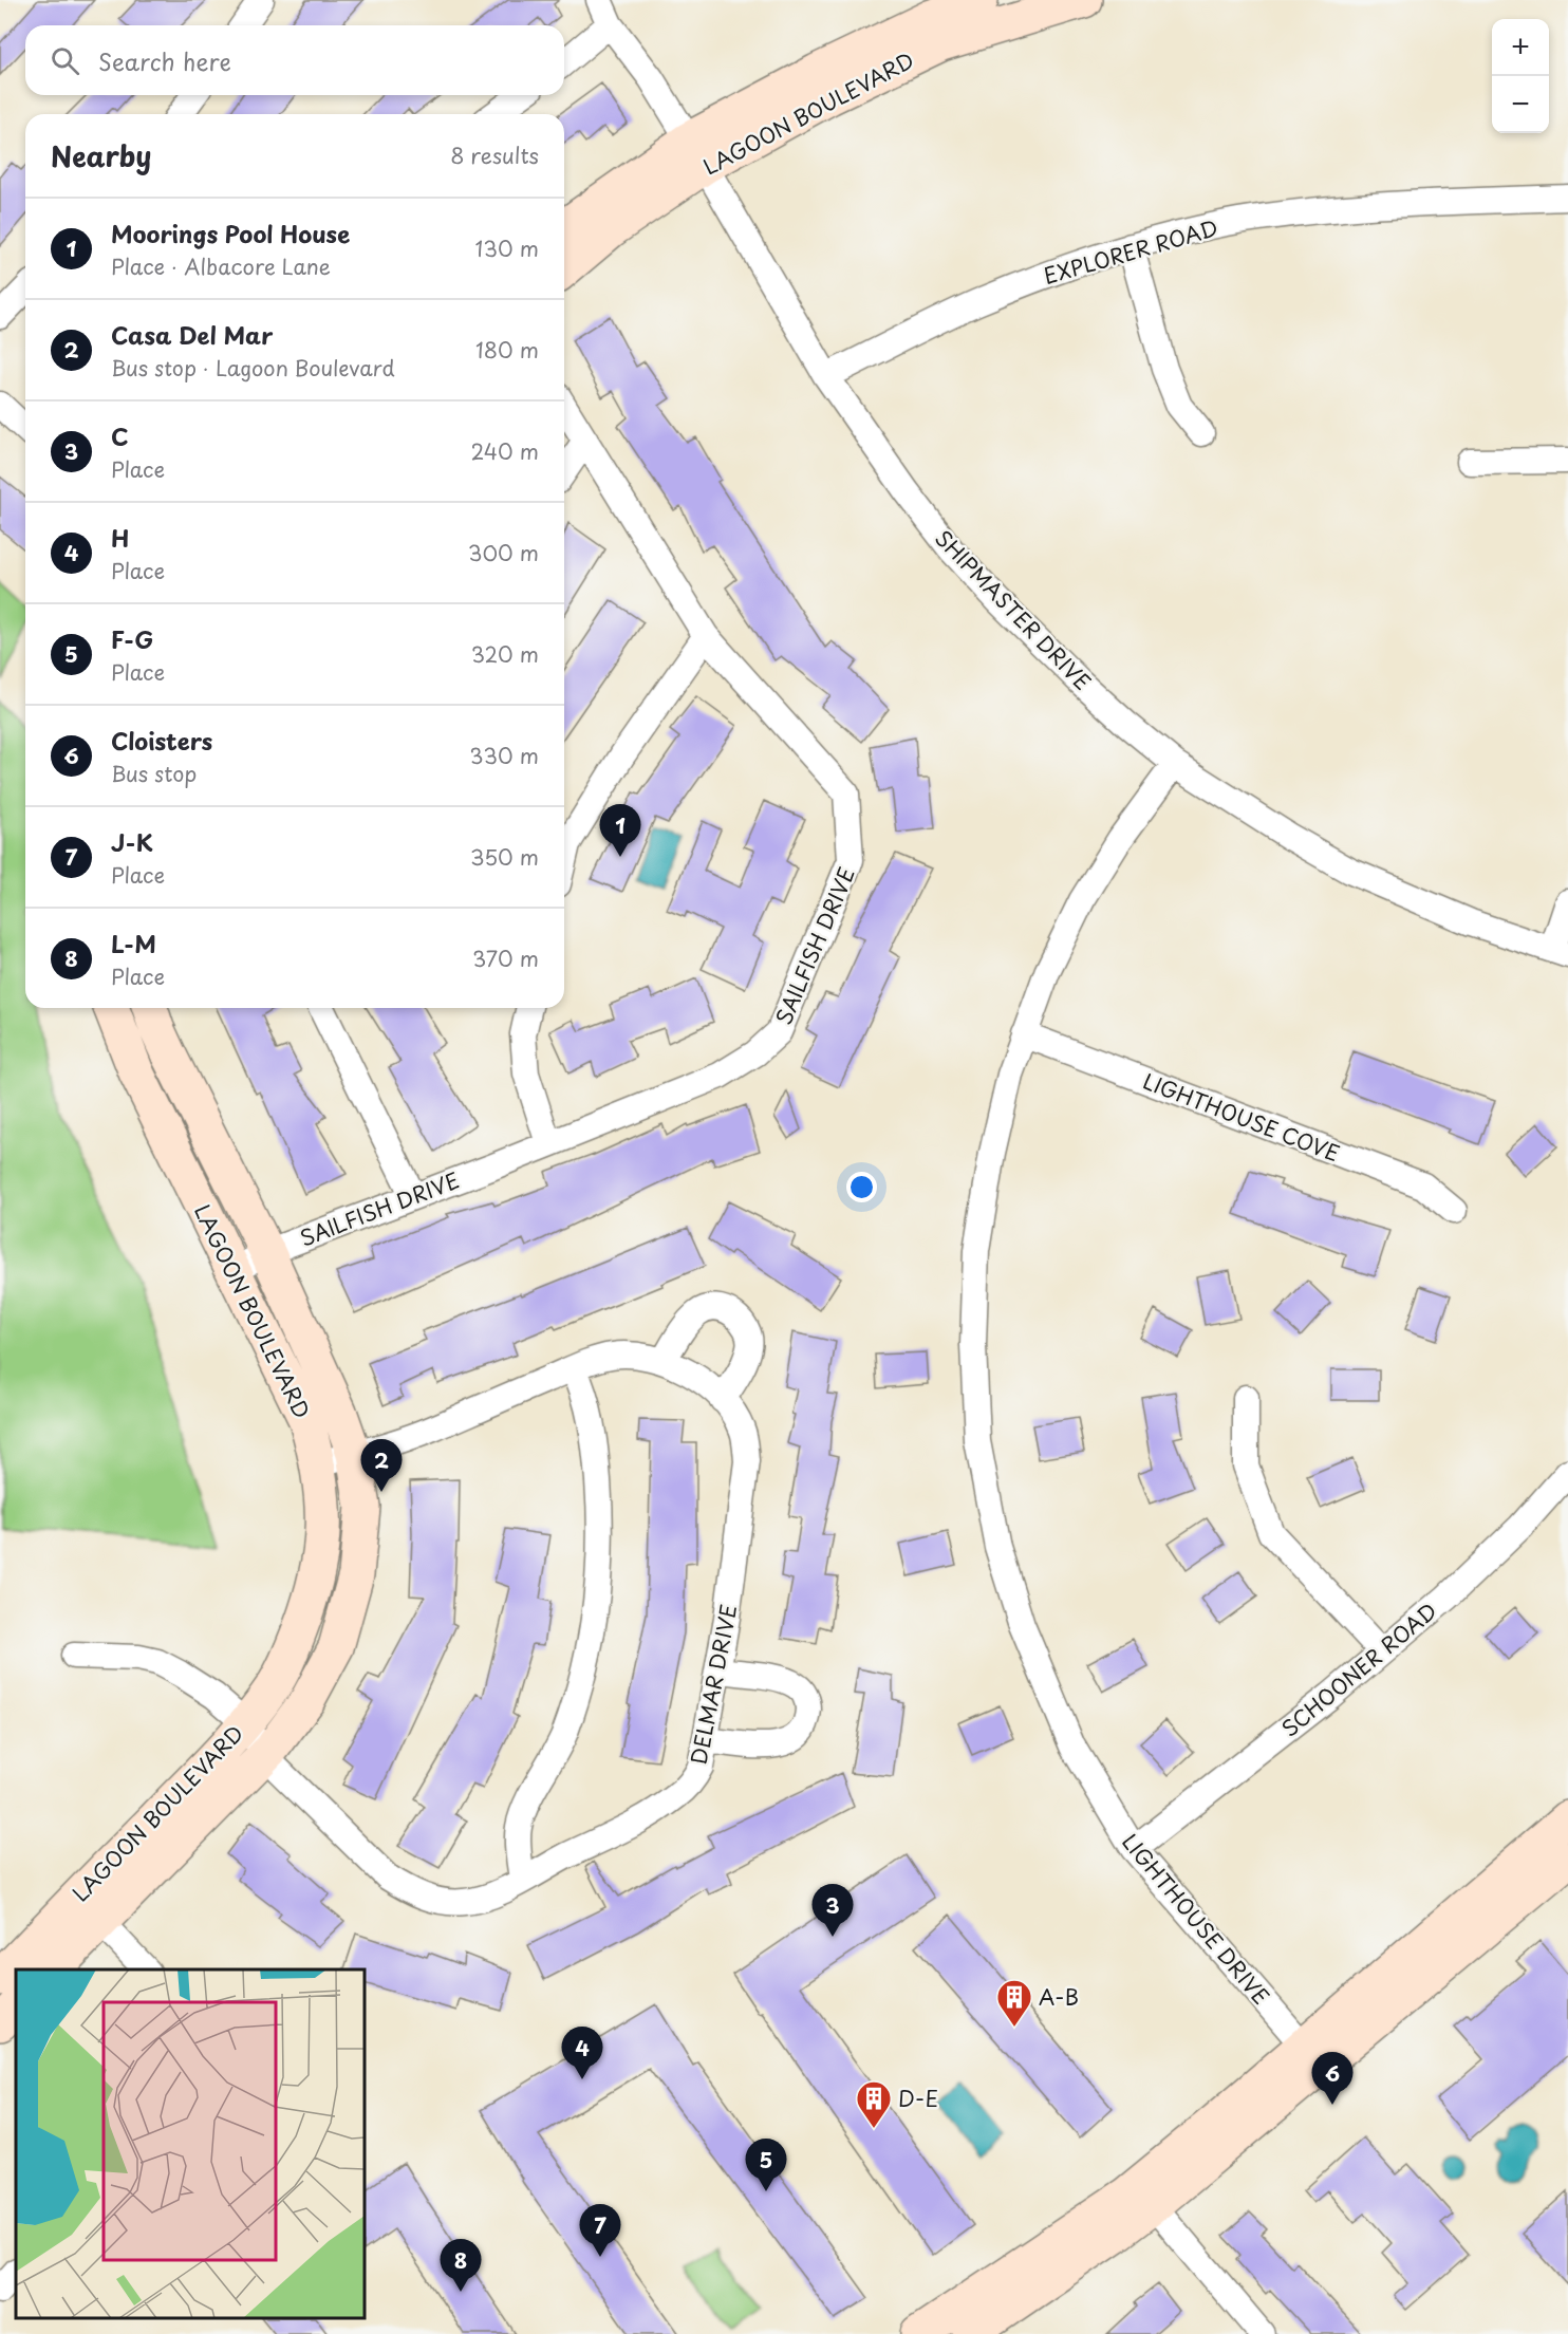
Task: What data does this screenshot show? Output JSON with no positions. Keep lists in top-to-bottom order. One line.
{"streets":{"street":["LAGOON BOULEVARD","EXPLORER ROAD","SHIPMASTER DRIVE","SAILFISH DRIVE","LIGHTHOUSE COVE","SCHOONER ROAD","DELMAR DRIVE","LIGHTHOUSE DRIVE"]},"crossings":[["LAGOON BOULEVARD","SHIPMASTER DRIVE"],["LAGOON BOULEVARD","SAILFISH DRIVE"],["LAGOON BOULEVARD","DELMAR DRIVE"],["EXPLORER ROAD","SHIPMASTER DRIVE"],["SHIPMASTER DRIVE","LIGHTHOUSE DRIVE"],["LIGHTHOUSE COVE","LIGHTHOUSE DRIVE"],["SCHOONER ROAD","LIGHTHOUSE DRIVE"]],"places":{"building":["A-B","D-E"]},"page":{"map_buttons":["+","−"],"search":"Search here","heading":["Nearby","8 results"],"list":[{"mark":"1","name":"Moorings Pool House","note":"Place · Albacore Lane","value":"130 m"},{"mark":"2","name":"Casa Del Mar","note":"Bus stop · Lagoon Boulevard","value":"180 m"},{"mark":"3","name":"C","note":"Place","value":"240 m"},{"mark":"4","name":"H","note":"Place","value":"300 m"},{"mark":"5","name":"F-G","note":"Place","value":"320 m"},{"mark":"6","name":"Cloisters","note":"Bus stop","value":"330 m"},{"mark":"7","name":"J-K","note":"Place","value":"350 m"},{"mark":"8","name":"L-M","note":"Place","value":"370 m"}],"pins":["1","2","3","4","6","5","7","8"]}}
